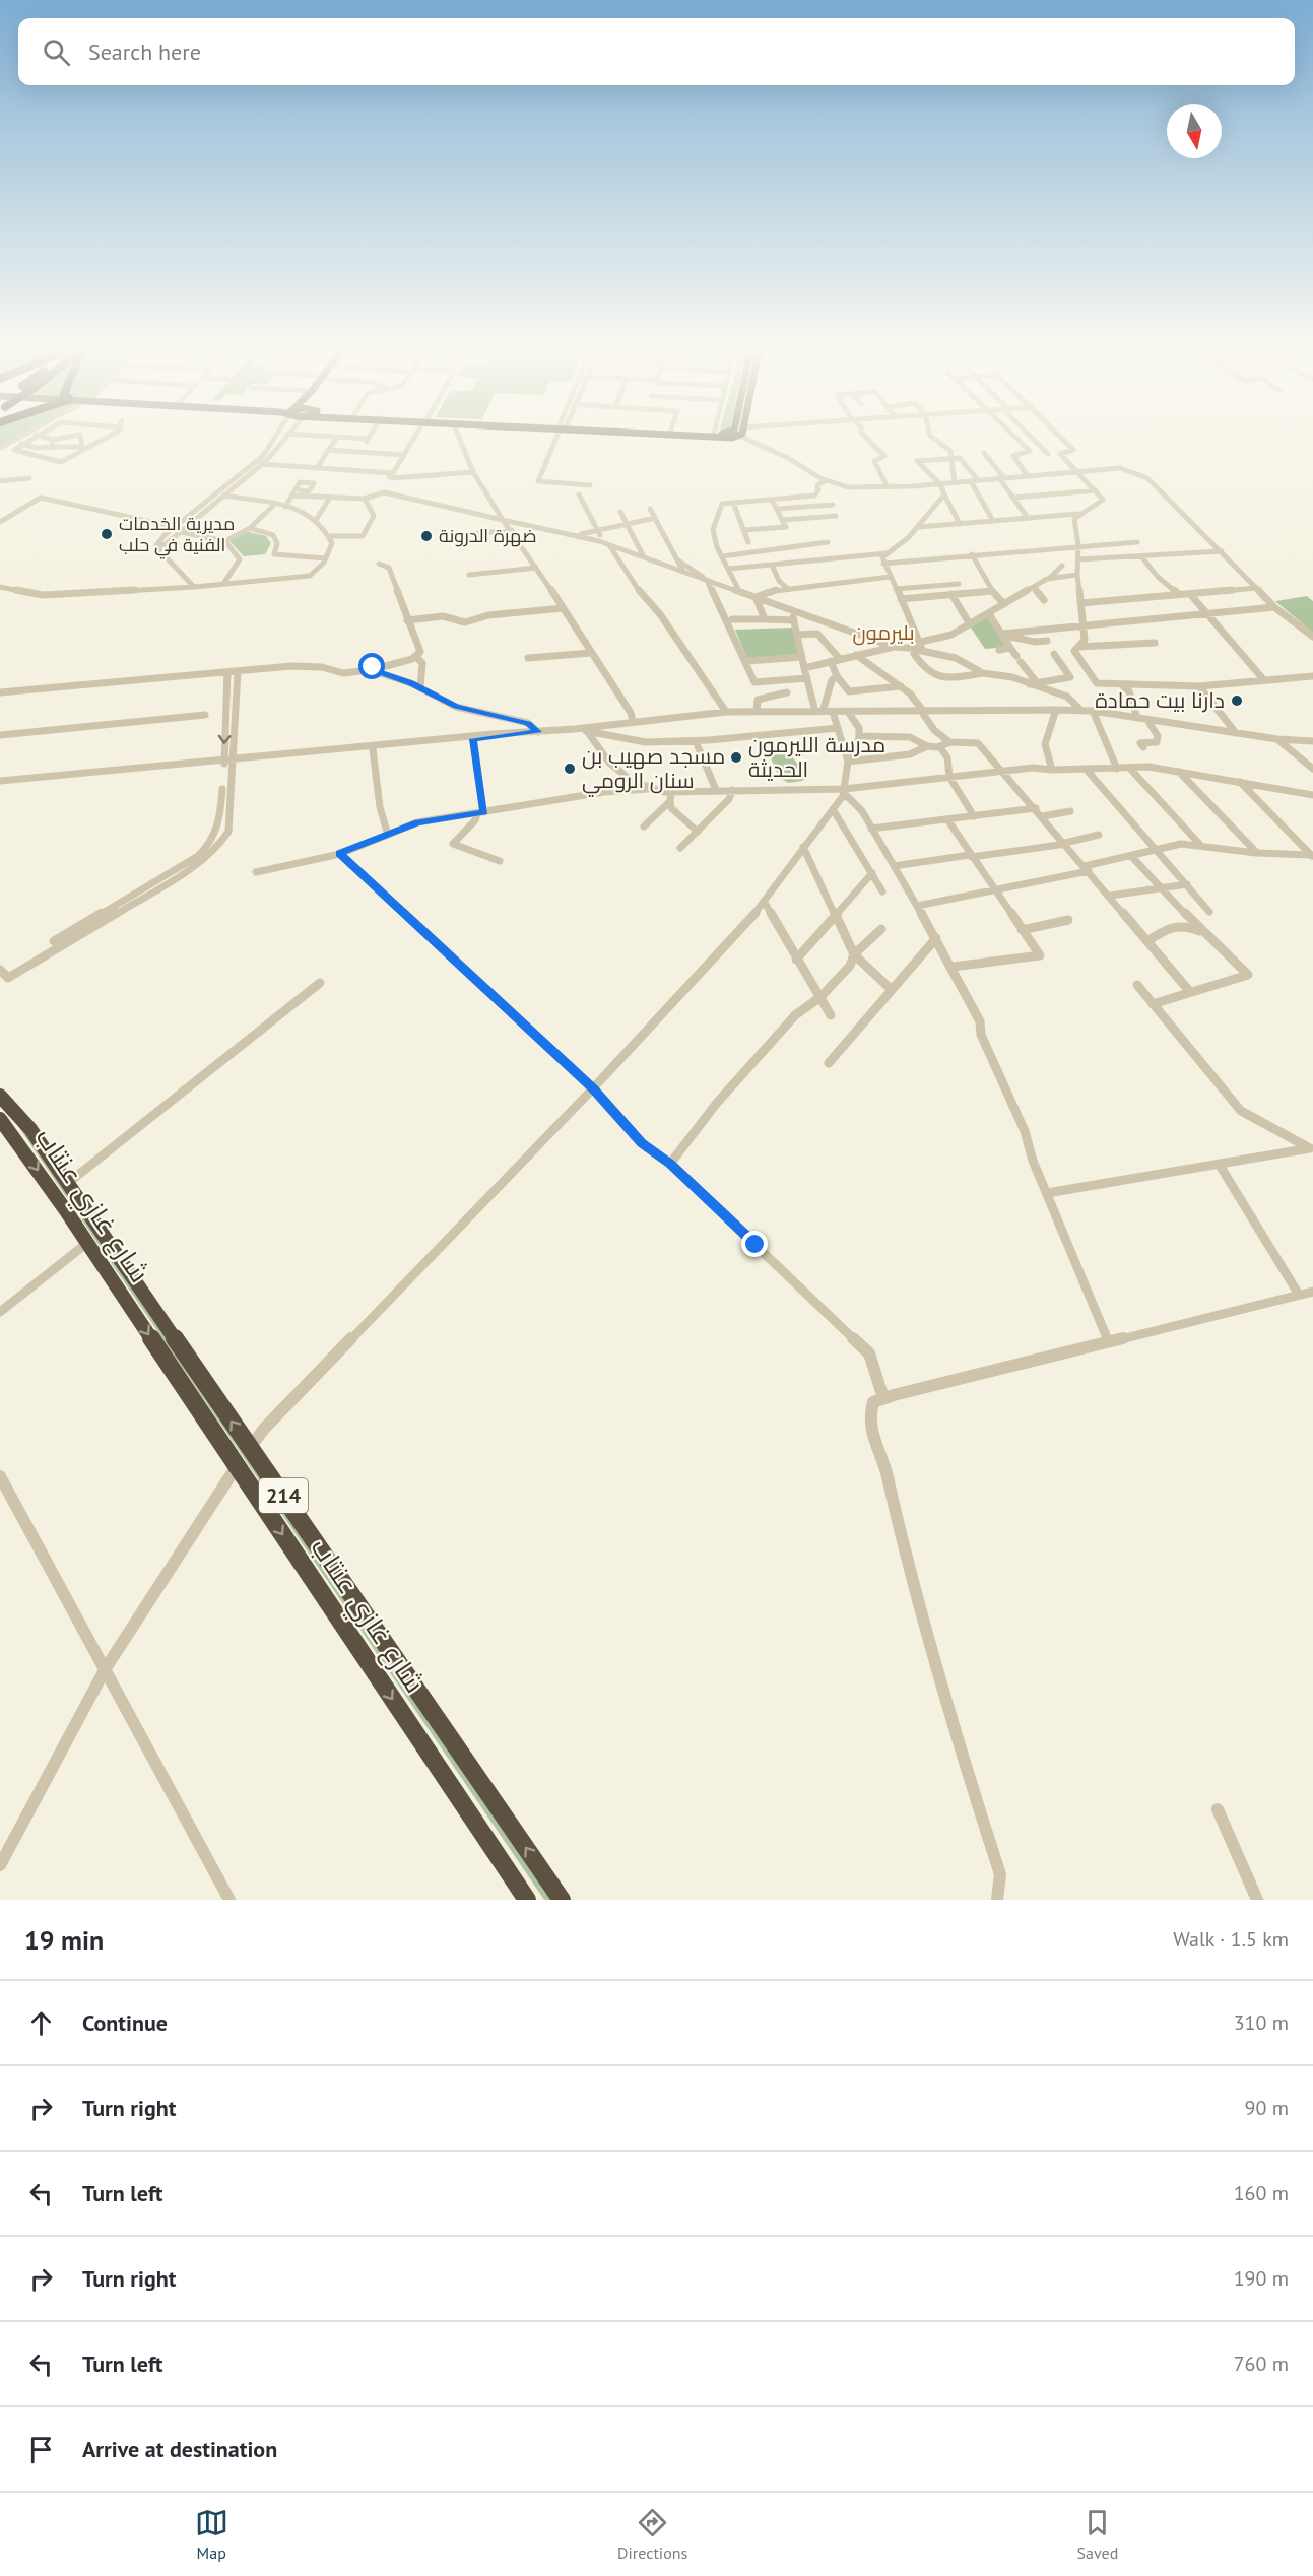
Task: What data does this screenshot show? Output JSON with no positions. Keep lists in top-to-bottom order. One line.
{"streets":{"highway":["شارع غازي عنتاب","214"]},"districts":["بليرمون"],"places":["مديرية الخدمات الفنية في حلب","ضهرة الدرونة","دارنا بيت حمادة","مدرسة الليرمون الحديثة","مسجد صهيب بن سنان الرومي"],"north":"bottom","page":{"search":"Search here","heading":["19 min","Walk · 1.5 km"],"list":[["Continue","310 m"],["Turn right","90 m"],["Turn left","160 m"],["Turn right","190 m"],["Turn left","760 m"],"Arrive at destination"],"nav":["Map","Directions","Saved"]}}
